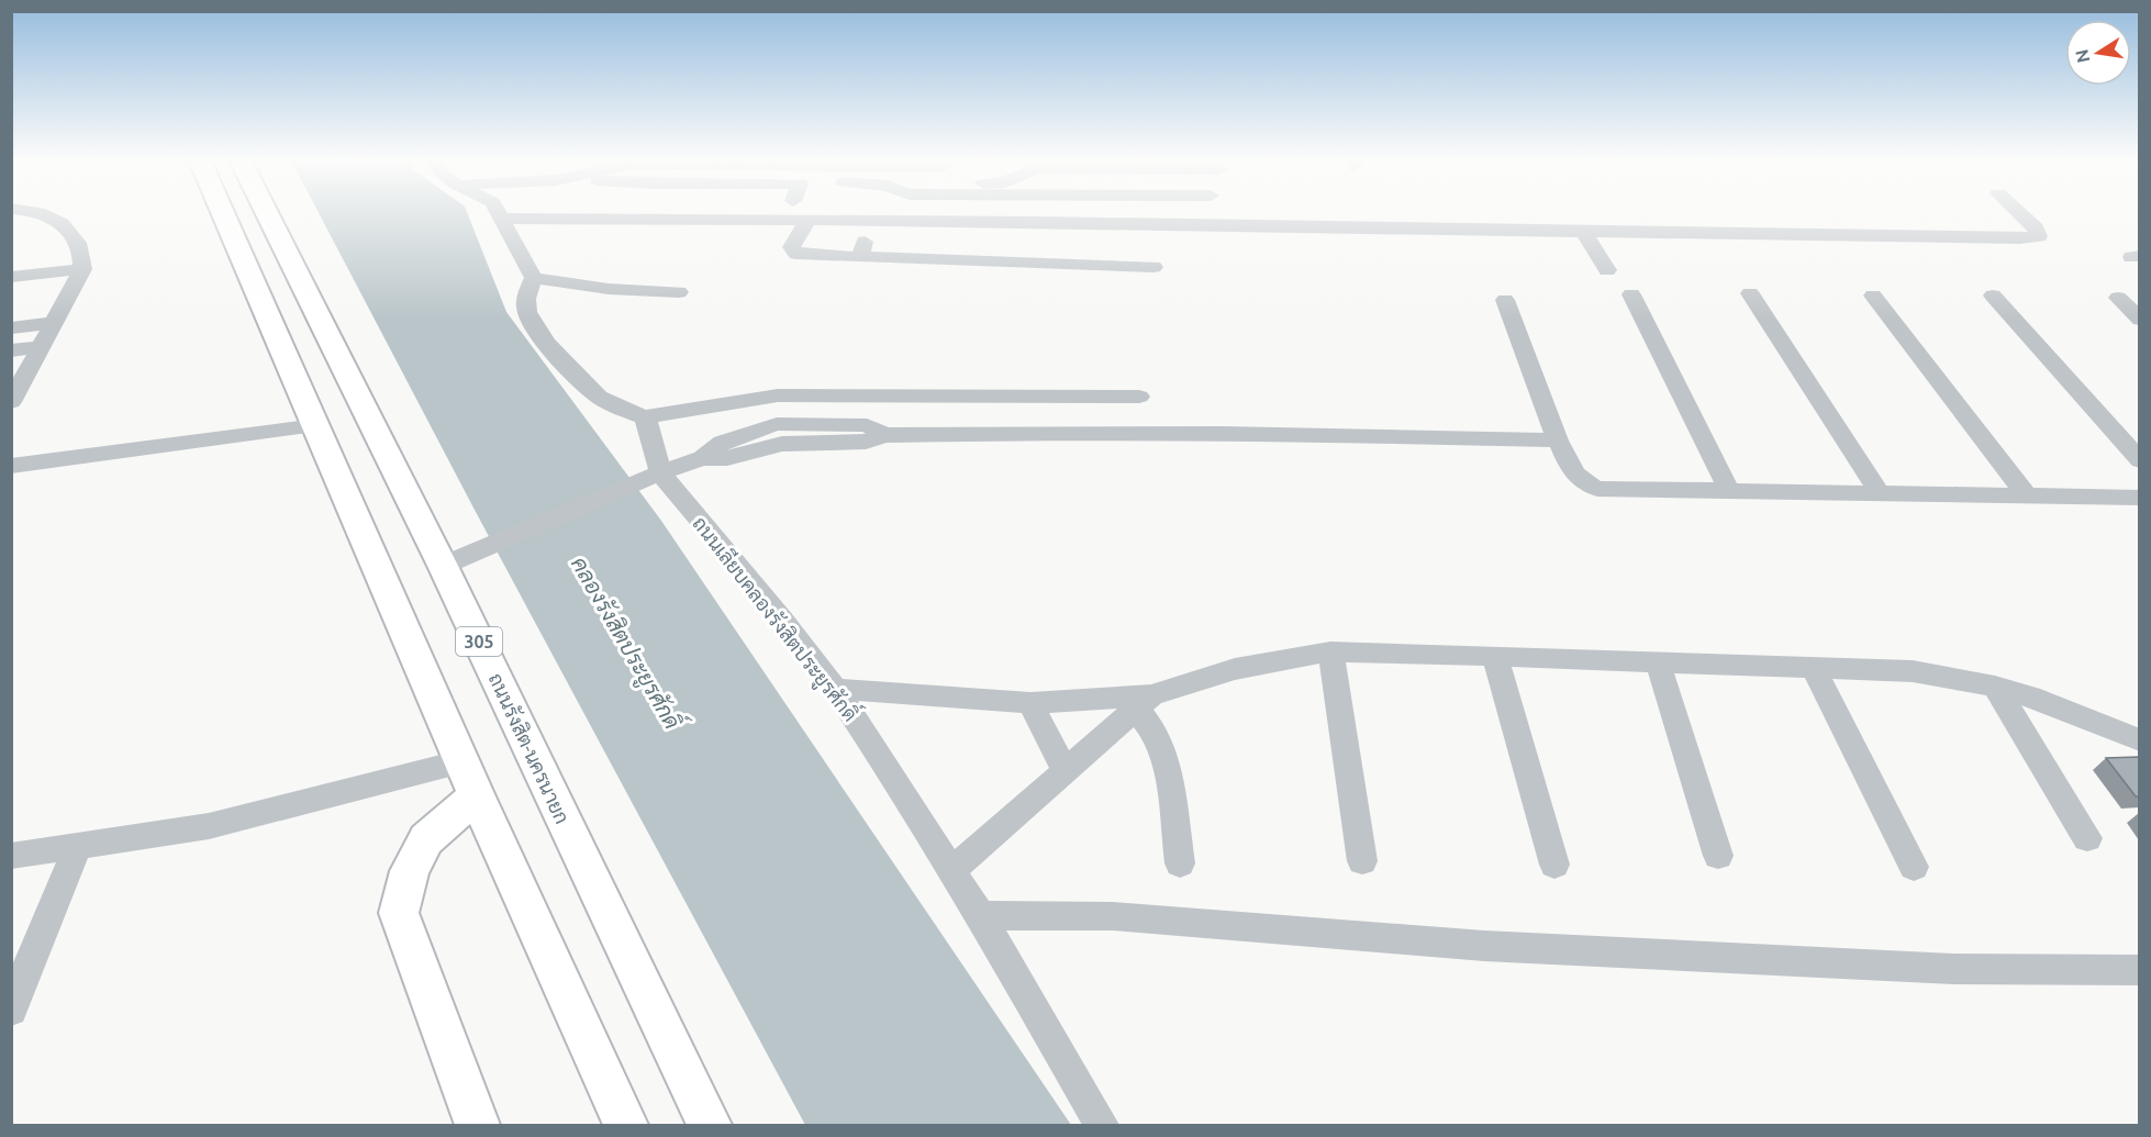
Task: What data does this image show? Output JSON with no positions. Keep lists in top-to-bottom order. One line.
{"streets":{"main road":["305","ถนนรังสิต-นครนายก"],"street":["ถนนเลียบคลองรังสิตประยูรศักดิ์"]},"water":["คลองรังสิตประยูรศักดิ์"],"north":"left"}
